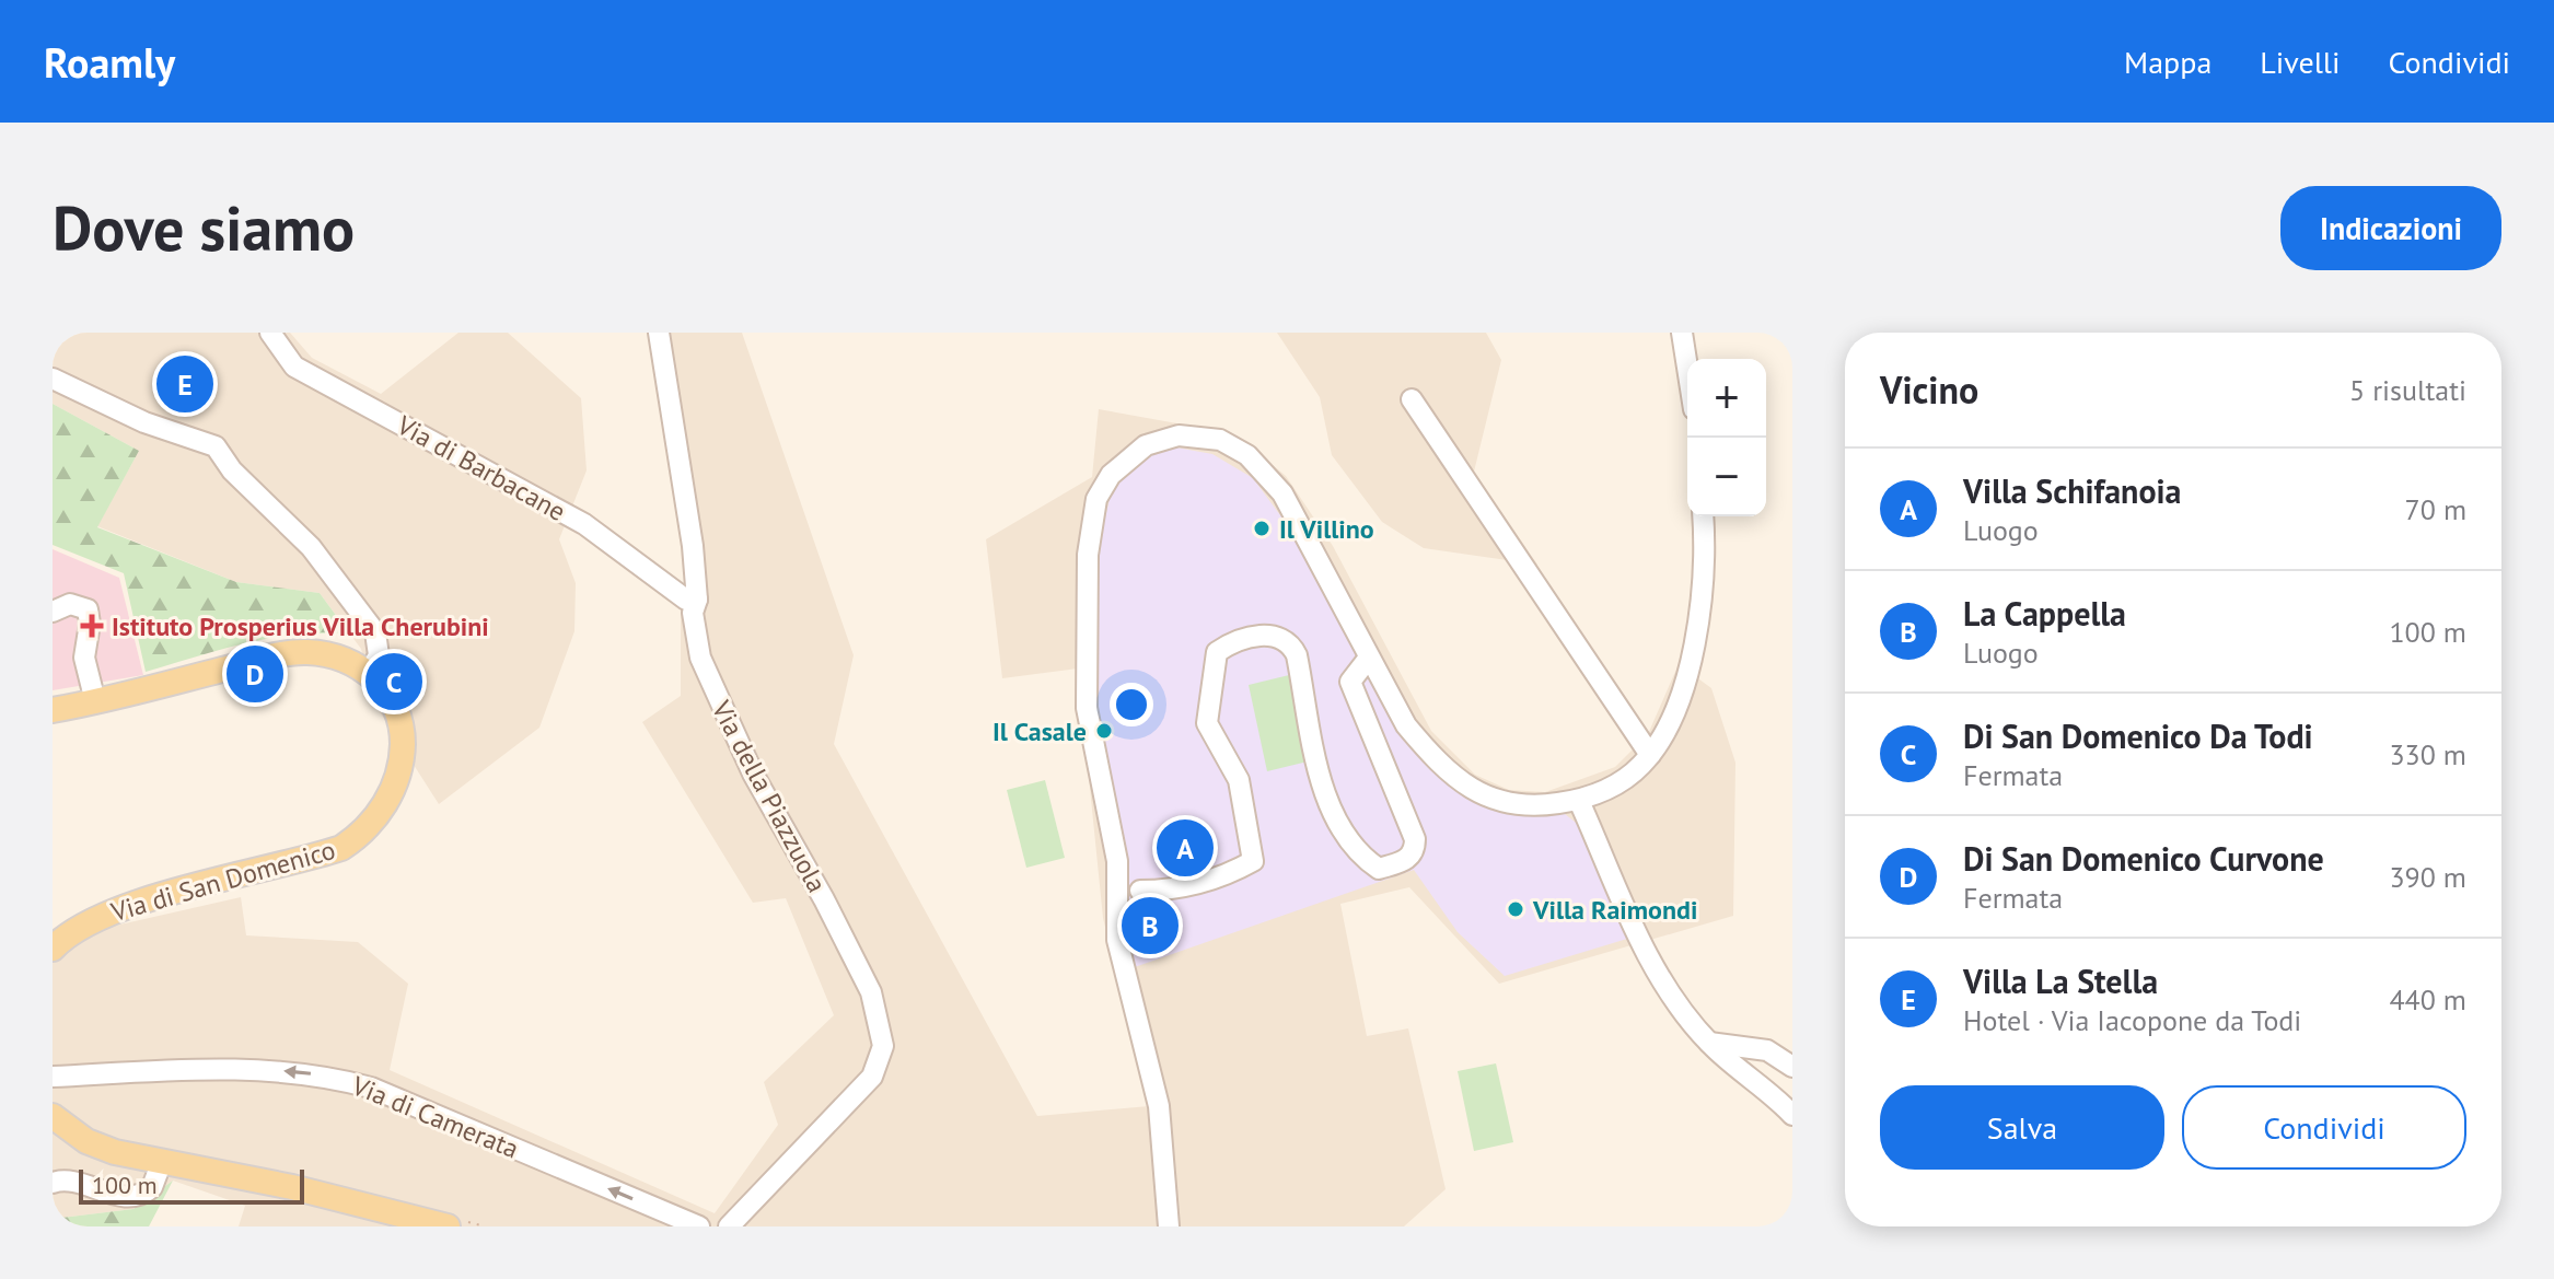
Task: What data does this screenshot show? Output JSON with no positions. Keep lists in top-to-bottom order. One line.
{"streets":{"main road":["Via di San Domenico"],"street":["Via di Barbacane","Via della Piazzuola","Via di Camerata"]},"crossings":[["Via di Barbacane","Via della Piazzuola"]],"one_way":["Via di Camerata"],"places":{"other":["Il Villino","Il Casale","Villa Raimondi"],"health":["Istituto Prosperius Villa Cherubini"]},"scale_bar":"100 m","page":{"header":"Roamly","nav":["Mappa","Livelli","Condividi"],"buttons":["Indicazioni",["Salva","Condividi"]],"title":"Dove siamo","heading":["Vicino","5 risultati"],"pins":["E","D","C","A","B"],"map_buttons":["+","−"],"list":[{"mark":"A","name":"Villa Schifanoia","note":"Luogo","value":"70 m"},{"mark":"B","name":"La Cappella","note":"Luogo","value":"100 m"},{"mark":"C","name":"Di San Domenico Da Todi","note":"Fermata","value":"330 m"},{"mark":"D","name":"Di San Domenico Curvone","note":"Fermata","value":"390 m"},{"mark":"E","name":"Villa La Stella","note":"Hotel · Via Iacopone da Todi","value":"440 m"}],"scale":"100 m"}}
